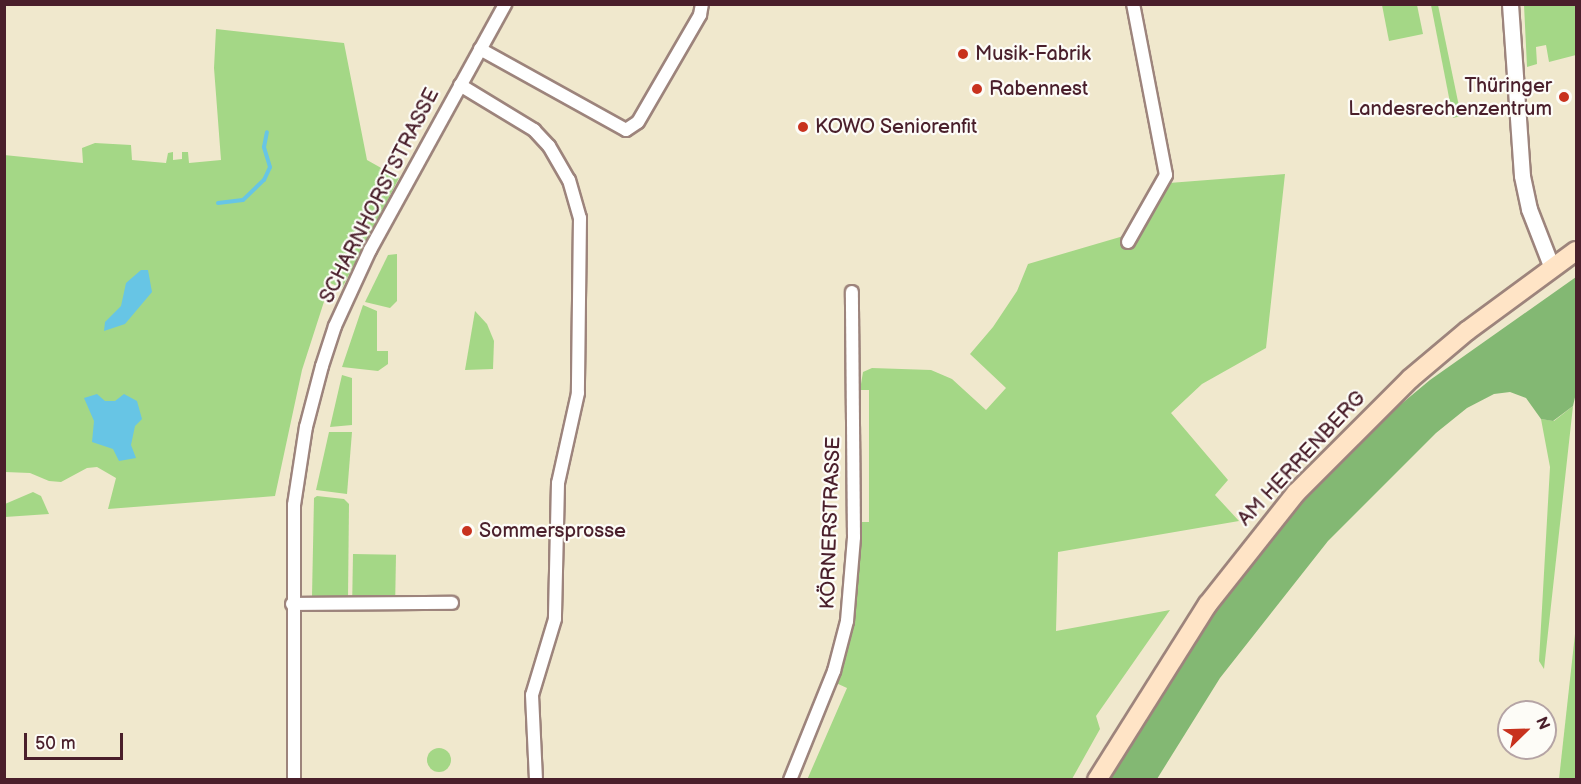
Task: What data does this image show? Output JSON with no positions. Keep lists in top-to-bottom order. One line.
{"streets":{"main road":["AM HERRENBERG"],"street":["SCHARNHORSTSTRASSE","KÖRNERSTRASSE"]},"places":["Musik-Fabrik","Rabennest","Thüringer Landesrechenzentrum","KOWO Seniorenfit","Sommersprosse"],"scale_bar":"50 m","north":"top right"}
